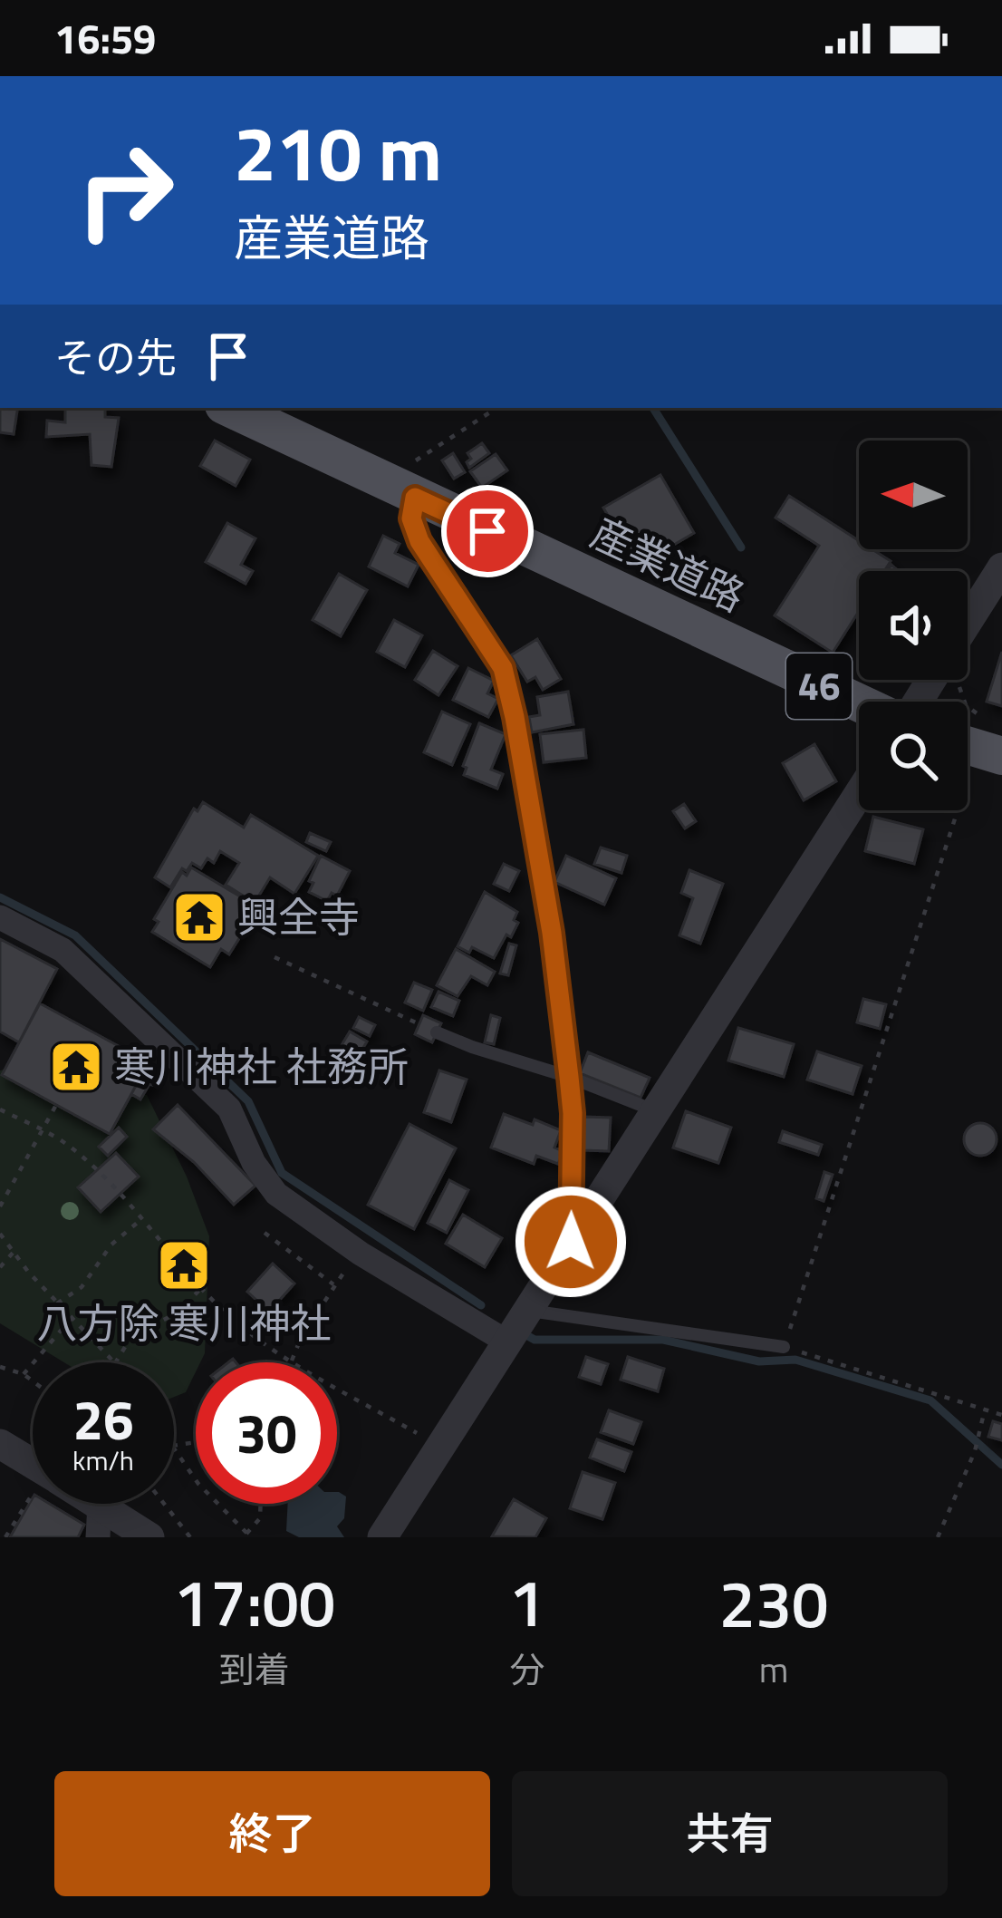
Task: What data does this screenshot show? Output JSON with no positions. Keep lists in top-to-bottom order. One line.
{"streets":{"main road":["産業道路","46"]},"places":{"temple":["興全寺","寒川神社 社務所","八方除 寒川神社"]},"north":"left","page":{"status":"16:59","turn":["210 m","産業道路"],"then":"その先","speed":"26 km/h","limit":"30","eta":["17:00","到着","1","分","230","m"],"buttons":["終了","共有"]}}
